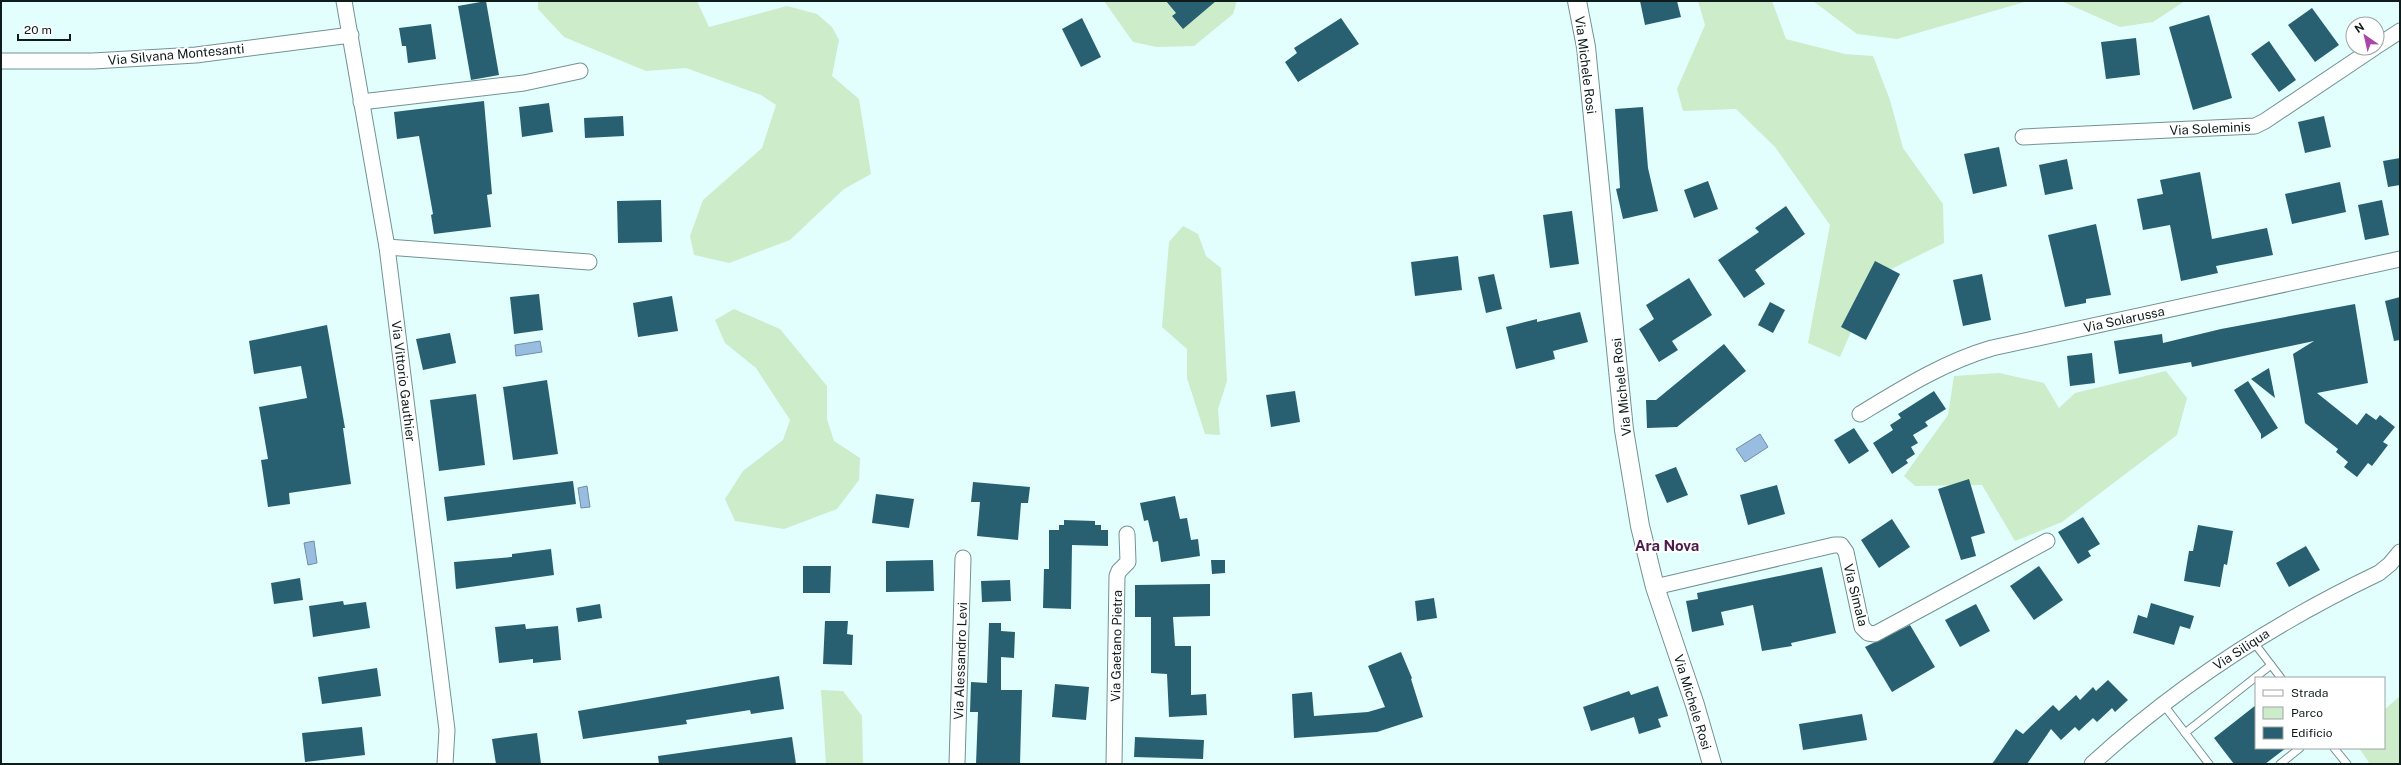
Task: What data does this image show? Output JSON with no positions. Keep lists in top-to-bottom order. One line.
{"streets":{"street":["Via Silvana Montesanti","Via Michele Rosi","Via Soleminis","Via Solarussa","Via Vittorio Gauthier","Via Simala","Via Gaetano Pietra","Via Siliqua","Via Alessandro Levi"]},"crossings":[["Via Silvana Montesanti","Via Vittorio Gauthier"],["Via Michele Rosi","Via Simala"]],"districts":["Ara Nova"],"legend":["Strada","Parco","Edificio"],"scale_bar":"20 m","north":"top left"}
